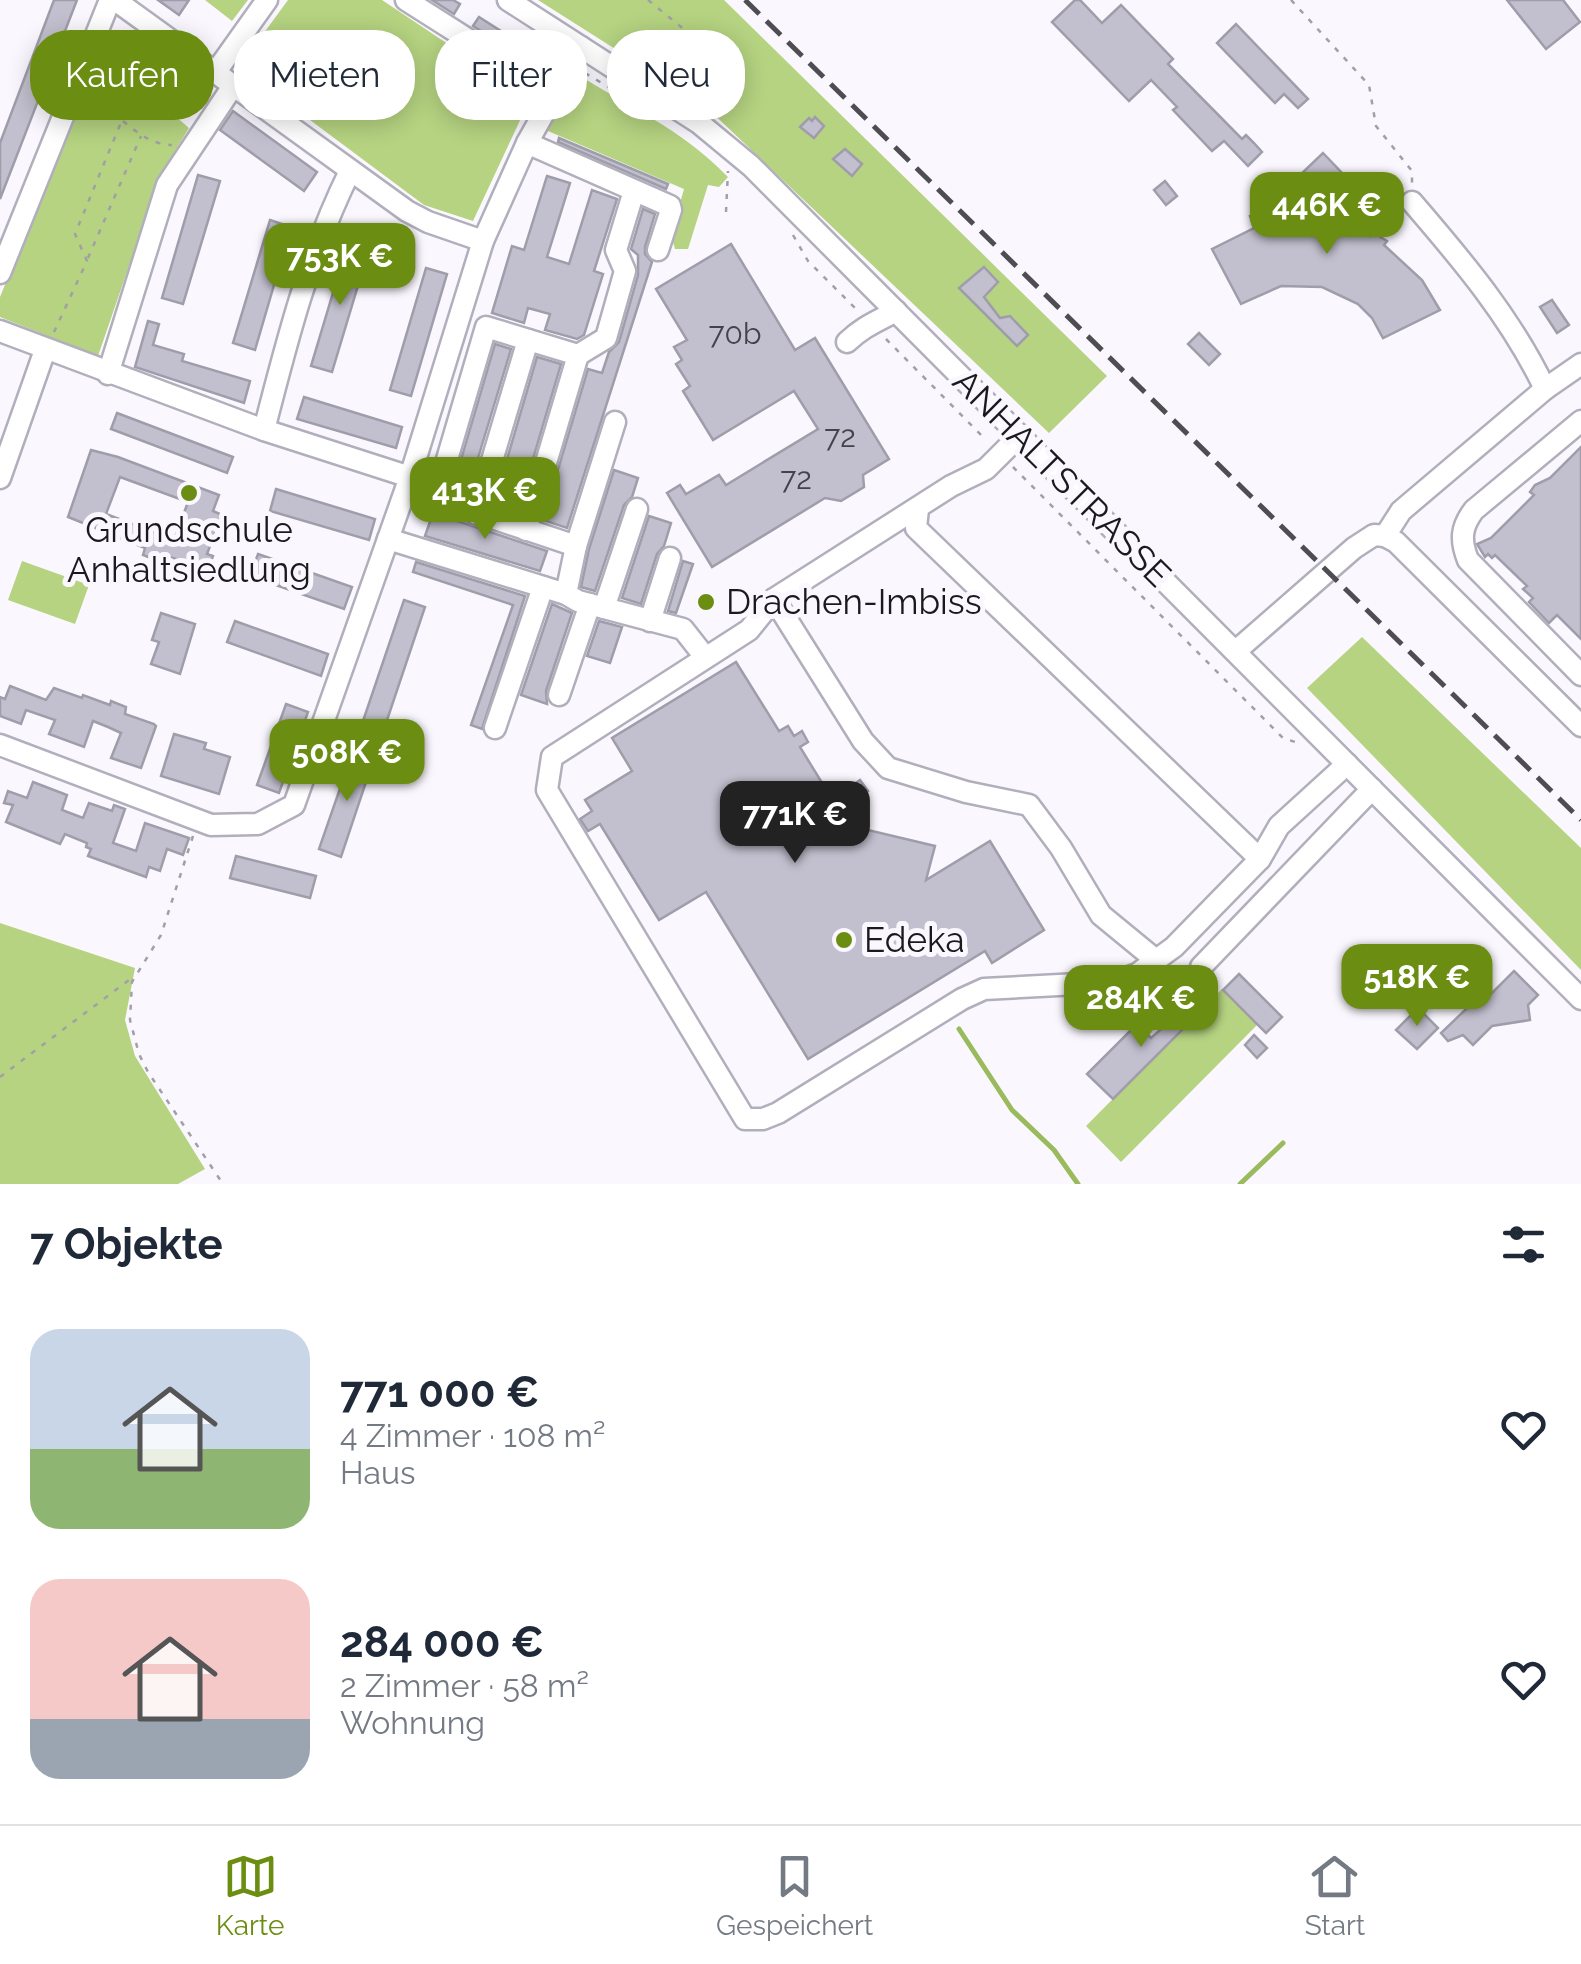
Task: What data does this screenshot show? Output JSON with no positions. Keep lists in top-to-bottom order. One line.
{"streets":{"street":["ANHALTSTRASSE"]},"places":["Grundschule Anhaltsiedlung","Drachen-Imbiss","Edeka"],"house_numbers":["70b","72","72"],"page":{"chip":["Kaufen","Mieten","Filter","Neu"],"price":["446K €","753K €","413K €","508K €","771K €","518K €","284K €"],"heading":"7 Objekte","list":[{"name":"771 000 €","note":"4 Zimmer · 108 m² · Haus"},{"name":"284 000 €","note":"2 Zimmer · 58 m² · Wohnung"}],"tabs":["Karte","Gespeichert","Start"]}}
